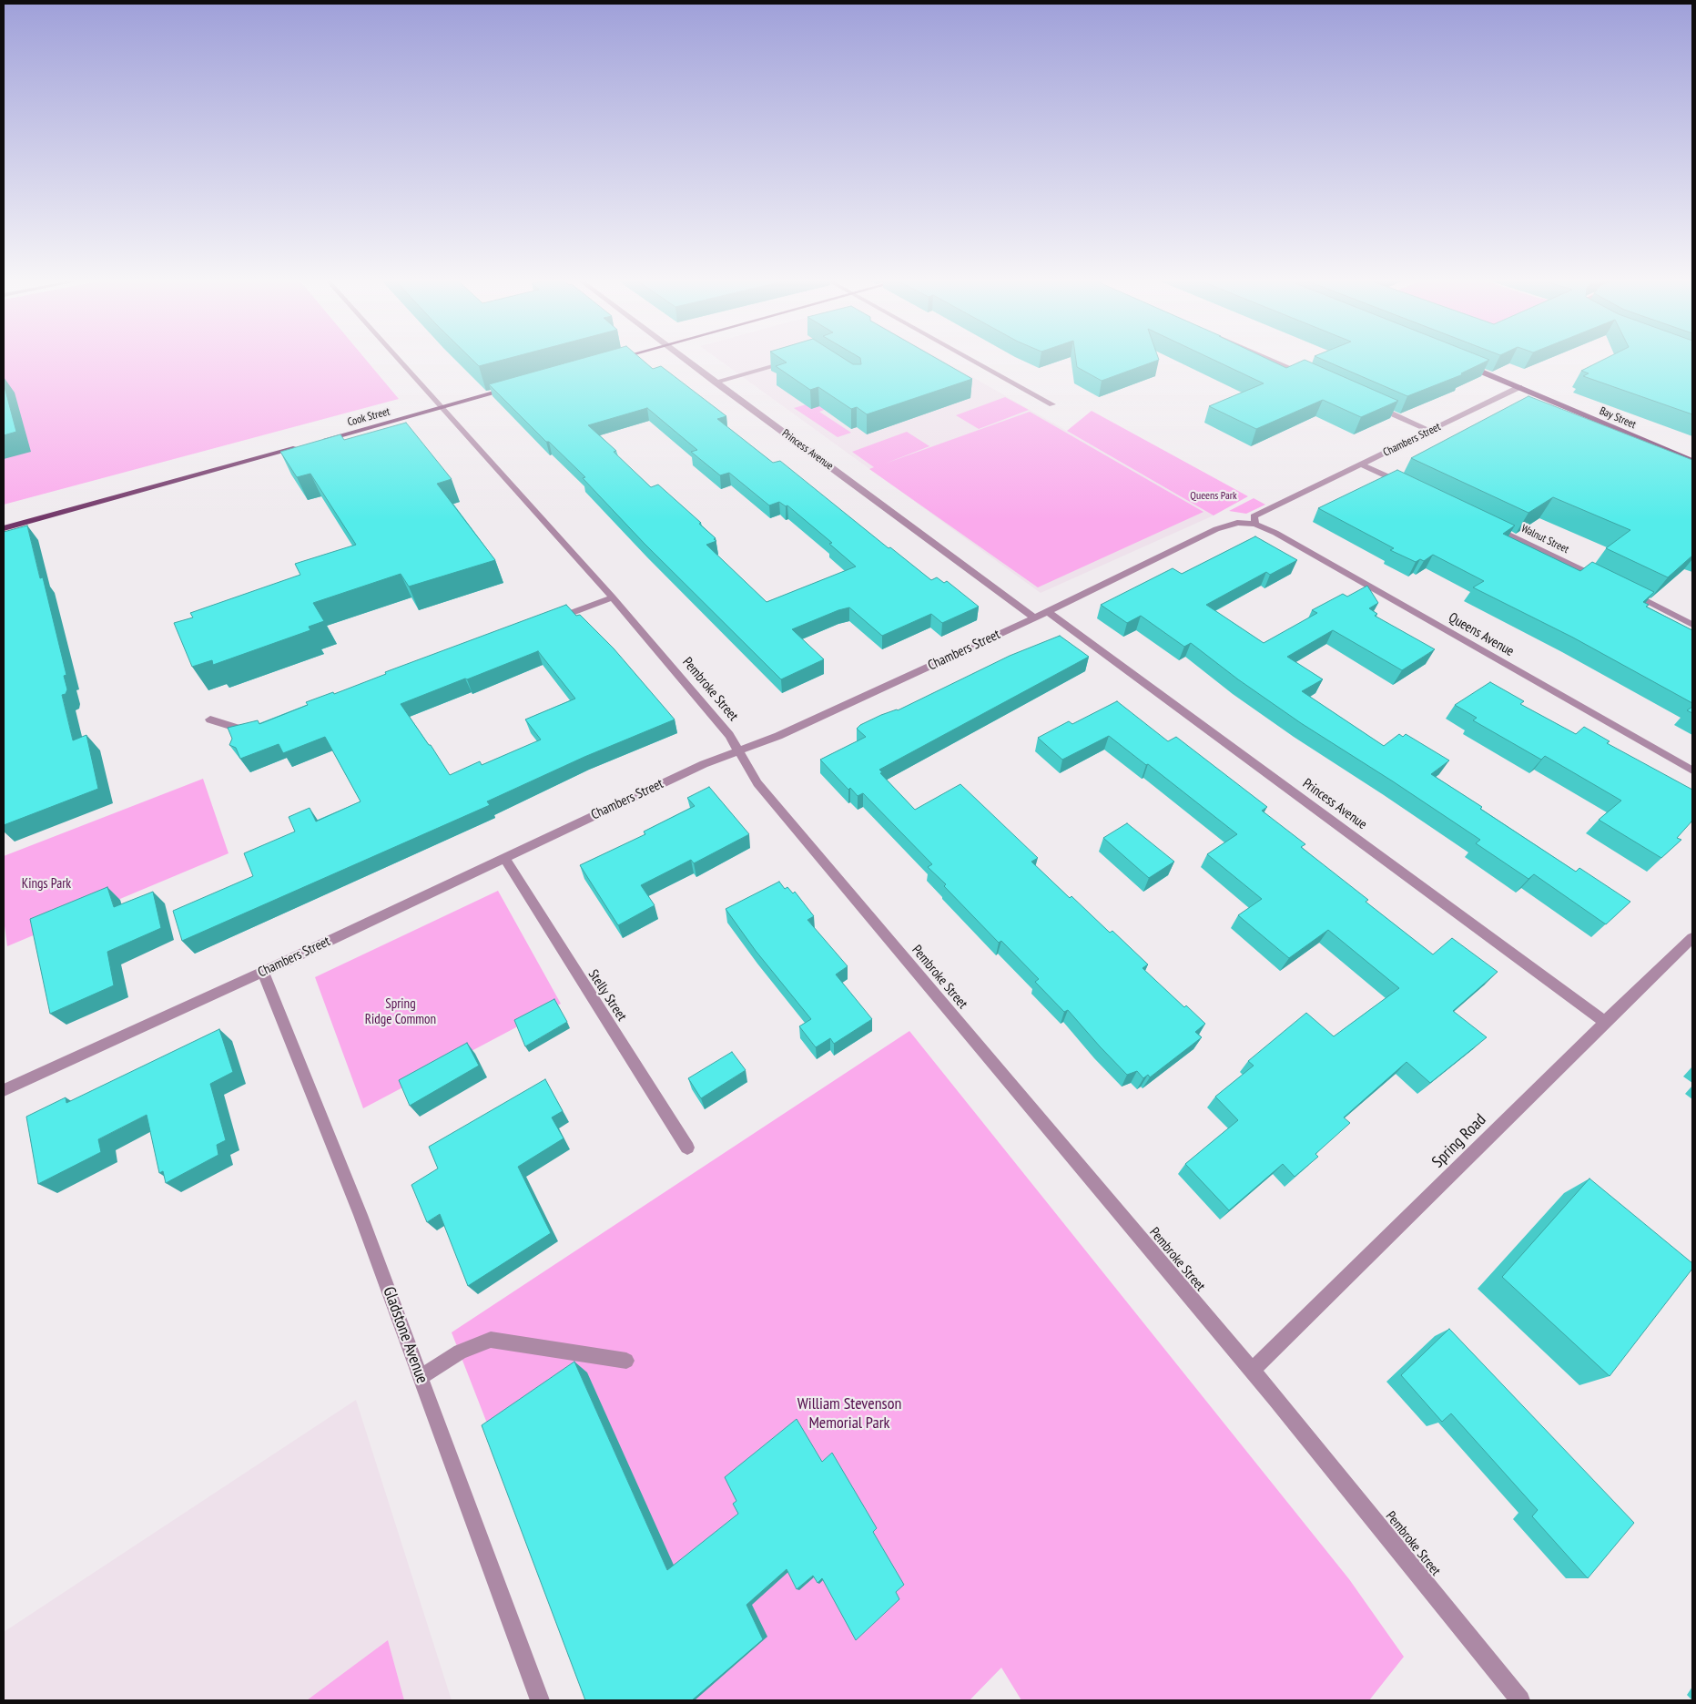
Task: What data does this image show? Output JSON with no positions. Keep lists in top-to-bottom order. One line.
{"streets":{"main road":["Cook Street","Bay Street"],"street":["Chambers Street","Princess Avenue","Walnut Street","Queens Avenue","Pembroke Street","Stelly Street","Spring Road","Gladstone Avenue"]},"crossings":[["Cook Street","Pembroke Street"],["Bay Street","Chambers Street"],["Chambers Street","Princess Avenue"],["Chambers Street","Queens Avenue"],["Chambers Street","Pembroke Street"],["Chambers Street","Stelly Street"],["Chambers Street","Gladstone Avenue"],["Princess Avenue","Spring Road"],["Pembroke Street","Spring Road"]],"parks":["Queens Park","Kings Park","Spring Ridge Common","William Stevenson Memorial Park"]}
